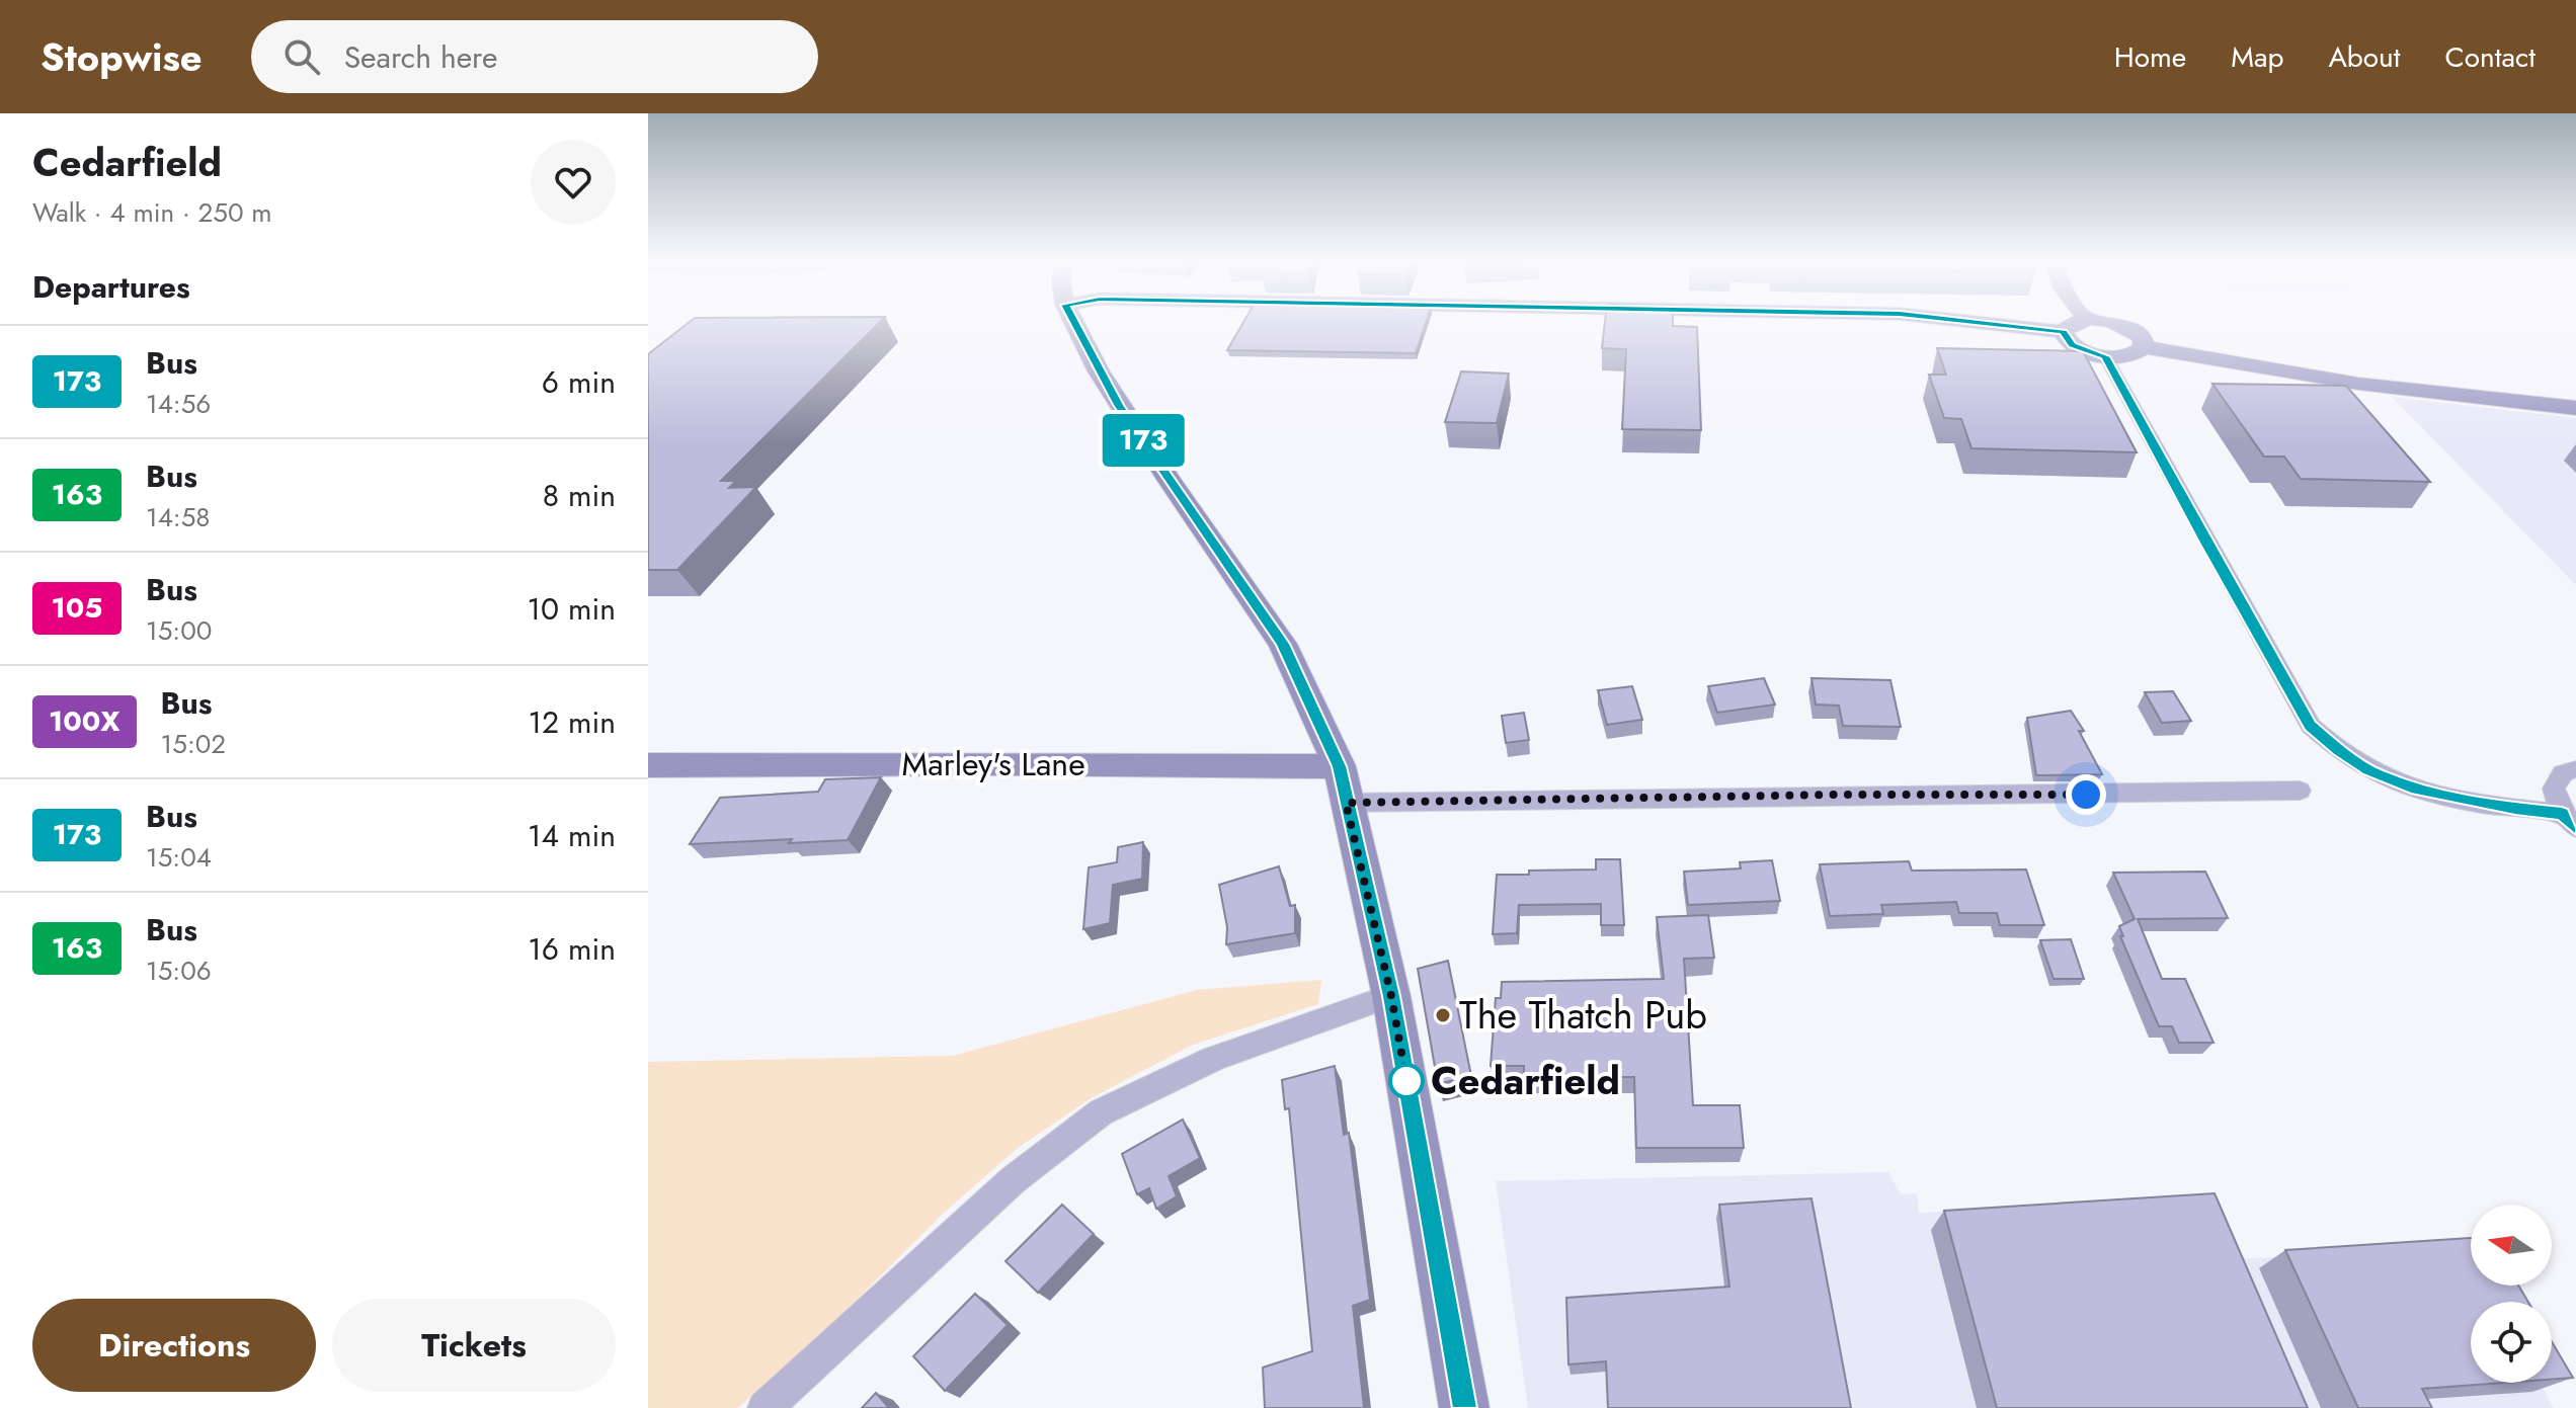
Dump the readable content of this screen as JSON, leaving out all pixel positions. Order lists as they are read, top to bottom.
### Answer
{
  "streets": {
    "street": ["Marley's Lane"]
  },
  "places": ["The Thatch Pub", "Cedarfield"],
  "lines": ["bus line 173"],
  "north": "left",
  "page": {
    "header": "Stopwise",
    "search": "Search here",
    "nav": [
      "Home",
      "Map",
      "About",
      "Contact"
    ],
    "heading": [
      ["Cedarfield", "Walk · 4 min · 250 m"],
      "Departures"
    ],
    "on_map": "173",
    "list": [
      {
        "mark": "173",
        "name": "Bus",
        "note": "14:56",
        "value": "6 min"
      },
      {
        "mark": "163",
        "name": "Bus",
        "note": "14:58",
        "value": "8 min"
      },
      {
        "mark": "105",
        "name": "Bus",
        "note": "15:00",
        "value": "10 min"
      },
      {
        "mark": "100X",
        "name": "Bus",
        "note": "15:02",
        "value": "12 min"
      },
      {
        "mark": "173",
        "name": "Bus",
        "note": "15:04",
        "value": "14 min"
      },
      {
        "mark": "163",
        "name": "Bus",
        "note": "15:06",
        "value": "16 min"
      }
    ],
    "buttons": ["Directions", "Tickets"]
  }
}
